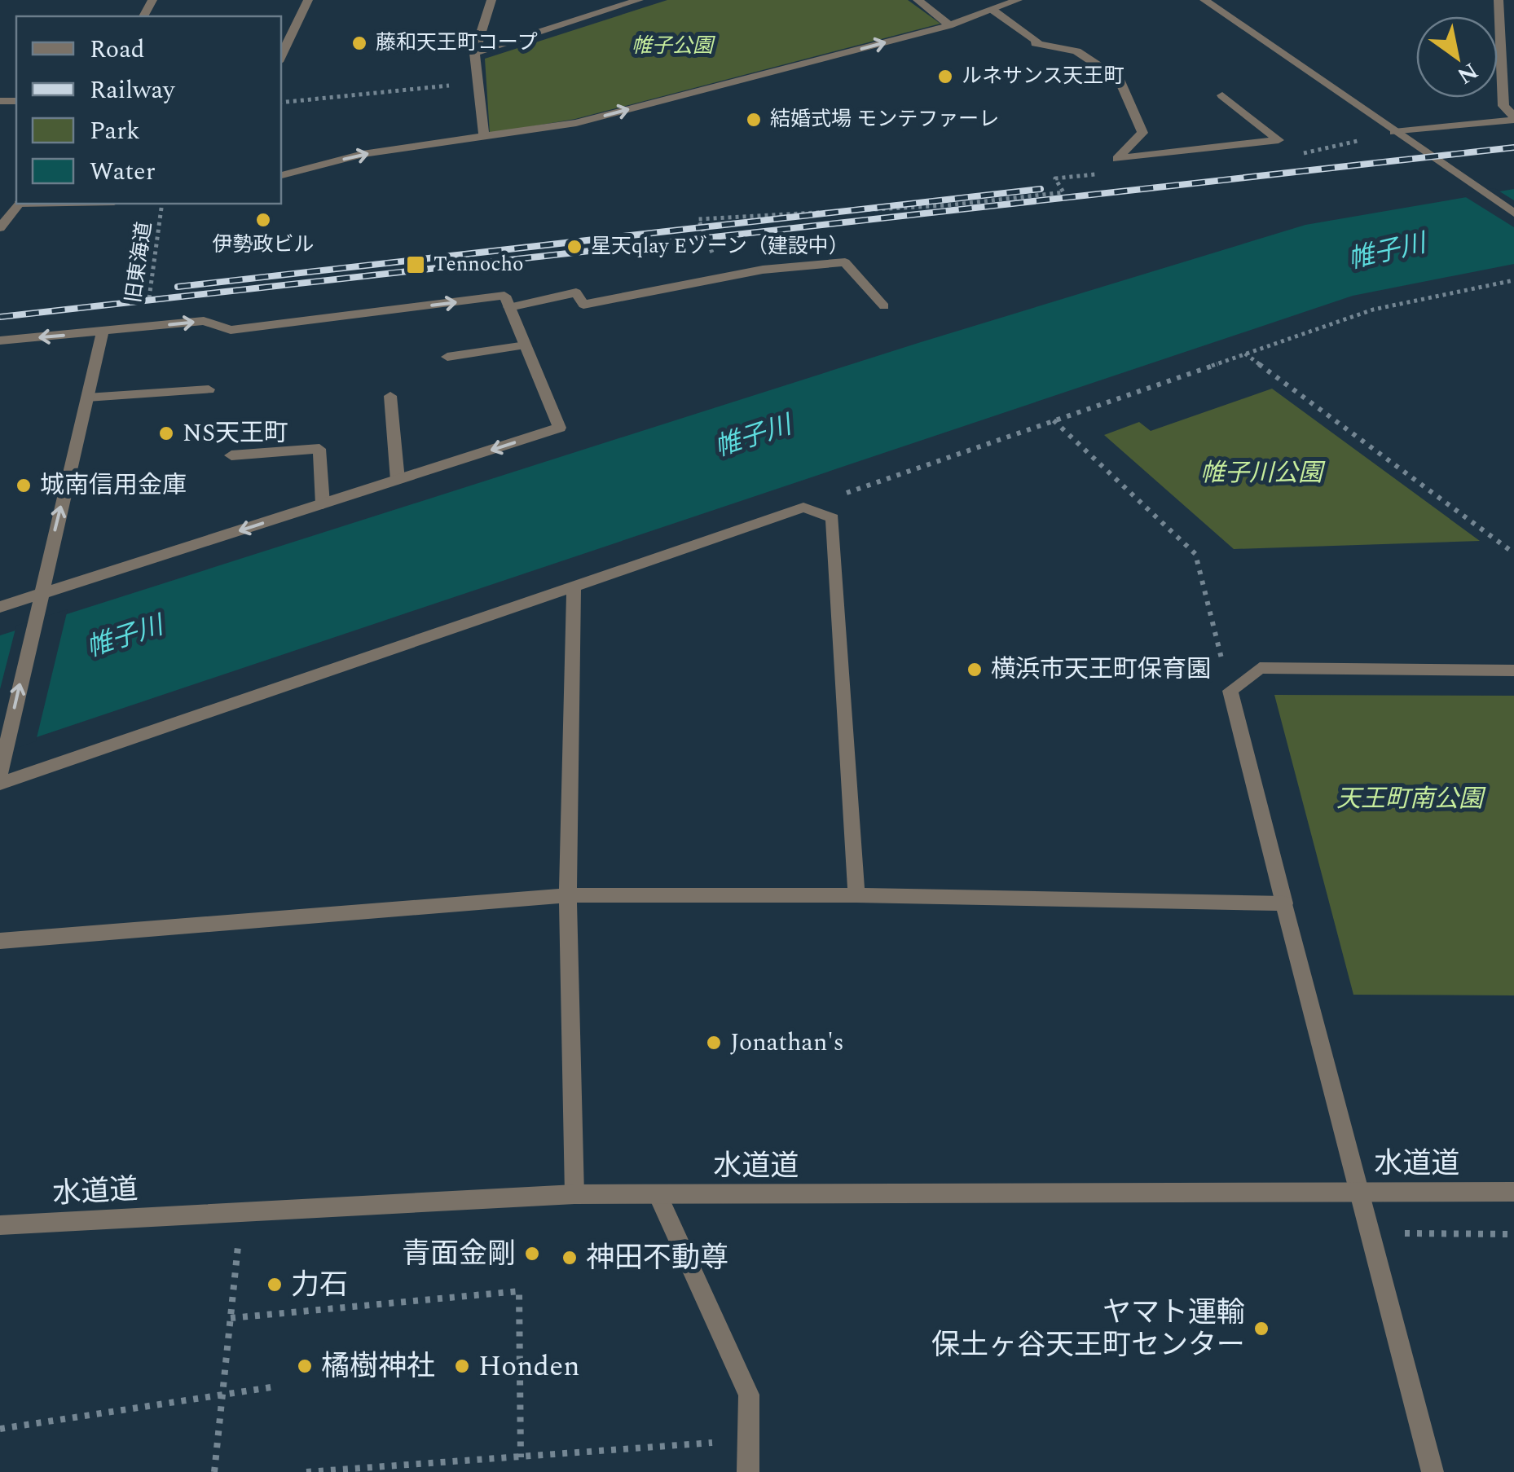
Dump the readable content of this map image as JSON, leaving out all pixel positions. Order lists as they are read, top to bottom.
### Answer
{
  "streets": {
    "street": ["水道道"],
    "path": ["旧東海道"]
  },
  "water": ["帷子川"],
  "parks": ["帷子公園", "帷子川公園", "天王町南公園"],
  "places": {
    "other": [
      "藤和天王町コープ",
      "ルネサンス天王町",
      "結婚式場 モンテファーレ",
      "伊勢政ビル",
      "星天qlay Eゾーン（建設中）",
      "NS天王町",
      "城南信用金庫",
      "横浜市天王町保育園",
      "Jonathan's",
      "青面金剛",
      "神田不動尊",
      "力石",
      "ヤマト運輸 保土ヶ谷天王町センター",
      "橘樹神社",
      "Honden"
    ],
    "transit": ["Tennocho"]
  },
  "legend": [
    "Road",
    "Railway",
    "Park",
    "Water"
  ],
  "north": "bottom right"
}
